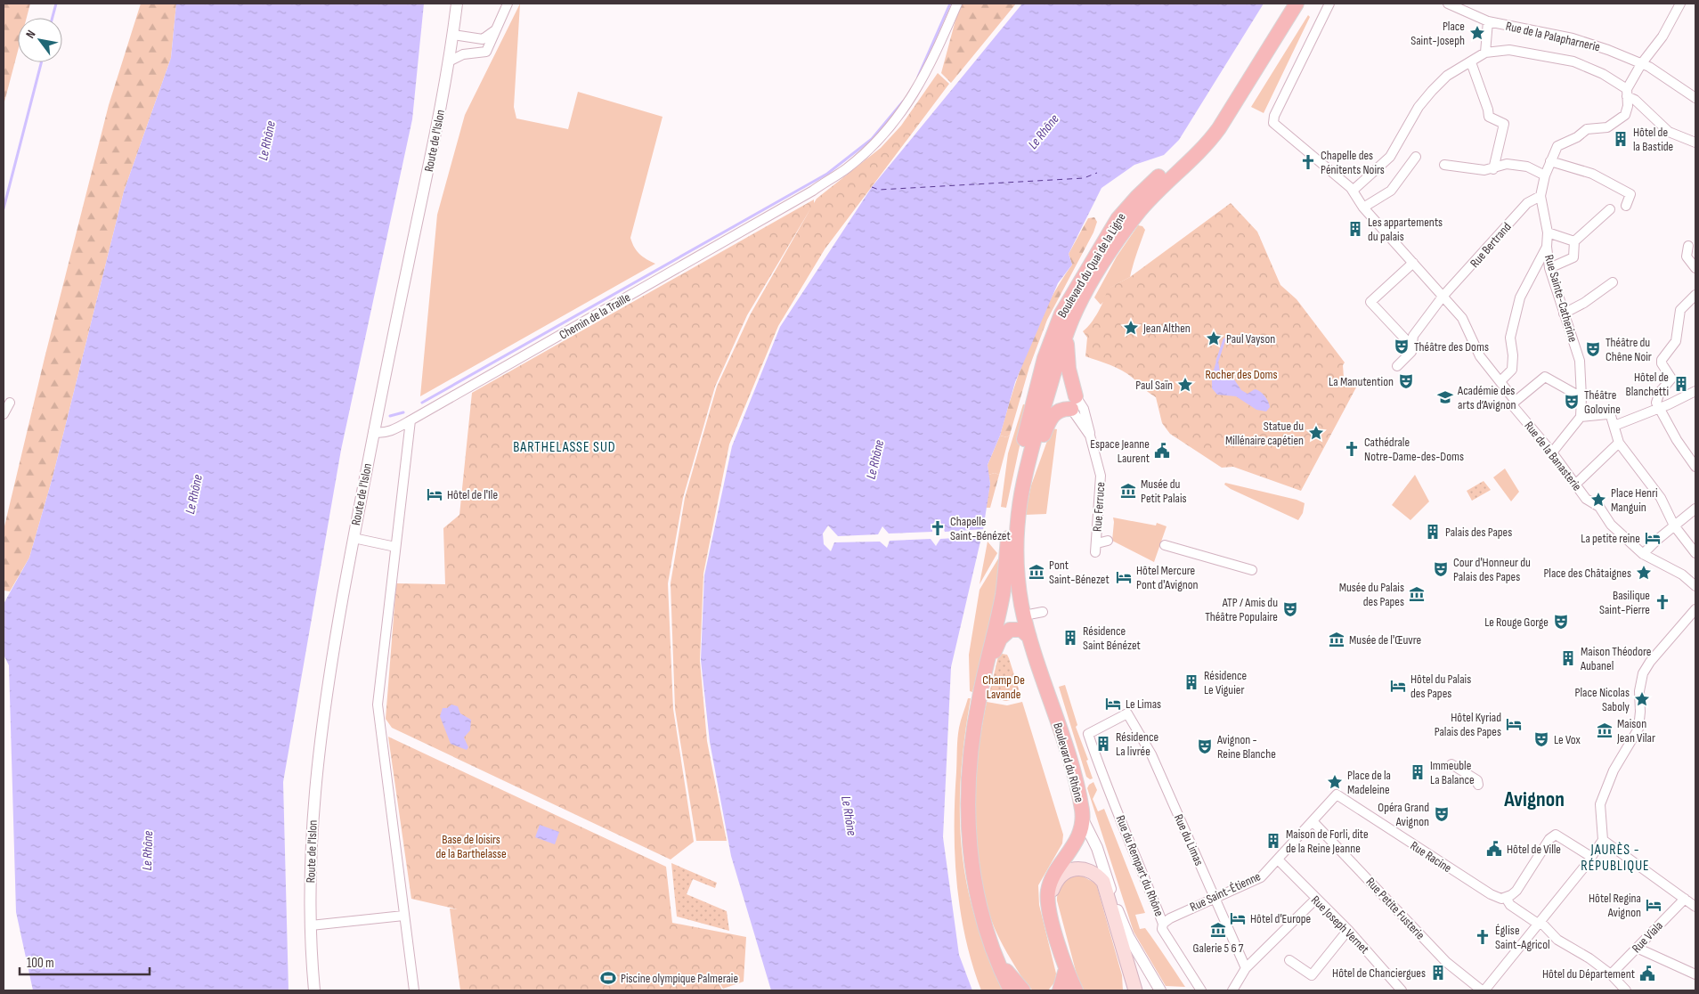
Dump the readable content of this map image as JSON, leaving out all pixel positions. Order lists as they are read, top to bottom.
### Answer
{
  "streets": {
    "main road": ["Boulevard du Quai de la Ligne", "Boulevard du Rhône"],
    "street": [
      "Rue de la Palapharnerie",
      "Route de l'Islon",
      "Rue Bertrand",
      "Rue Sainte-Catherine",
      "Chemin de la Traille",
      "Rue de la Banasterie",
      "Rue Ferruce",
      "Rue du Limas",
      "Rue Racine",
      "Rue du Rempart du Rhône",
      "Rue Saint-Étienne",
      "Rue Petite Fusterie",
      "Rue Joseph Vernet",
      "Rue Viala"
    ]
  },
  "crossings": [
    ["Route de l'Islon", "Chemin de la Traille"],
    ["Rue Bertrand", "Rue Sainte-Catherine"],
    ["Rue Bertrand", "Rue de la Banasterie"],
    ["Boulevard du Quai de la Ligne", "Boulevard du Rhône"],
    ["Rue du Limas", "Rue du Rempart du Rhône"],
    ["Rue du Limas", "Rue Saint-Étienne"],
    ["Rue Racine", "Rue Saint-Étienne"],
    ["Rue du Rempart du Rhône", "Rue Saint-Étienne"],
    ["Rue Saint-Étienne", "Rue Petite Fusterie"],
    ["Rue Saint-Étienne", "Rue Joseph Vernet"]
  ],
  "districts": ["BARTHELASSE SUD", "Avignon", "JAURÈS - RÉPUBLIQUE"],
  "water": ["Le Rhône"],
  "parks": ["Rocher des Doms", "Champ De Lavande", "Base de loisirs de la Barthelasse"],
  "places": {
    "place": [
      "Place Saint-Joseph",
      "Jean Althen",
      "Paul Vayson",
      "Paul Saïn",
      "Statue du Millénaire capétien",
      "Place Henri Manguin",
      "Place des Châtaignes",
      "Place Nicolas Saboly",
      "Place de la Madeleine"
    ],
    "building": [
      "Hôtel de la Bastide",
      "Les appartements du palais",
      "Hôtel de Blanchetti",
      "Palais des Papes",
      "Résidence Saint Bénézet",
      "Maison Théodore Aubanel",
      "Résidence Le Viguier",
      "Résidence La livrée",
      "Immeuble La Balance",
      "Maison de Forli, dite de la Reine Jeanne",
      "Hôtel de Chanciergues"
    ],
    "church": [
      "Chapelle des Pénitents Noirs",
      "Cathédrale Notre-Dame-des-Doms",
      "Chapelle Saint-Bénézet",
      "Basilique Saint-Pierre",
      "Église Saint-Agricol"
    ],
    "theatre": [
      "Théâtre des Doms",
      "Théâtre du Chêne Noir",
      "La Manutention",
      "Théâtre Golovine",
      "Cour d'Honneur du Palais des Papes",
      "ATP / Amis du Théâtre Populaire",
      "Le Rouge Gorge",
      "Le Vox",
      "Avignon - Reine Blanche",
      "Opéra Grand Avignon"
    ],
    "school or university": ["Académie des arts d’Avignon"],
    "public building": ["Espace Jeanne Laurent", "Hôtel de Ville", "Hôtel du Département"],
    "museum": [
      "Musée du Petit Palais",
      "Pont Saint-Bénezet",
      "Musée du Palais des Papes",
      "Musée de l'Œuvre",
      "Maison Jean Vilar",
      "Galerie 5 6 7"
    ],
    "hotel": [
      "Hôtel de l'Ile",
      "La petite reine",
      "Hôtel Mercure Pont d'Avignon",
      "Hôtel du Palais des Papes",
      "Le Limas",
      "Hôtel Kyriad Palais des Papes",
      "Hôtel Regina Avignon",
      "Hôtel d'Europe"
    ],
    "sports": ["Piscine olympique Palmeraie"]
  },
  "scale_bar": "100 m",
  "north": "top left"
}
